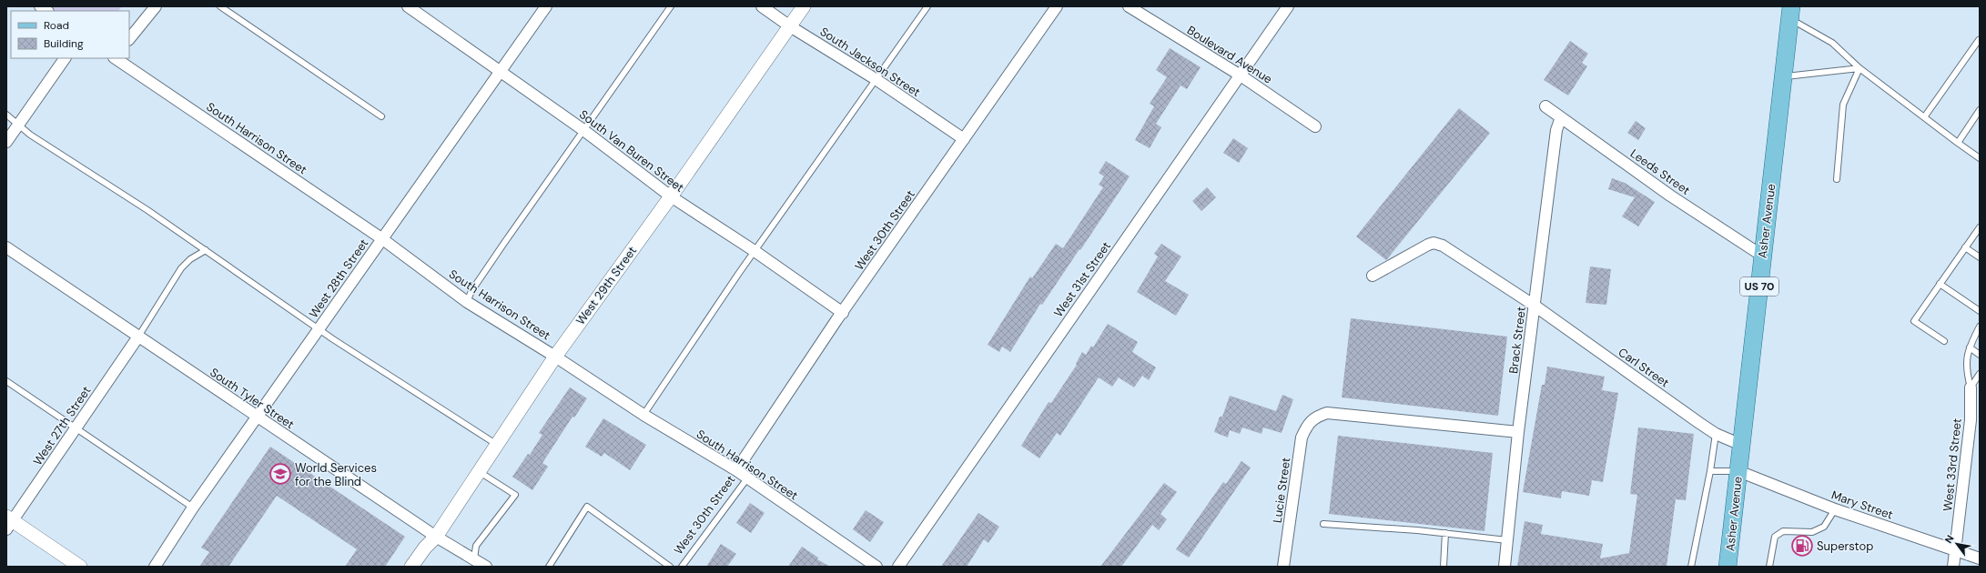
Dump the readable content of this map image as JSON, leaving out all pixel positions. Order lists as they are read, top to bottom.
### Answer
{
  "streets": {
    "main road": ["Asher Avenue", "US 70"],
    "street": [
      "Boulevard Avenue",
      "South Jackson Street",
      "South Harrison Street",
      "South Van Buren Street",
      "Leeds Street",
      "West 30th Street",
      "West 28th Street",
      "West 31st Street",
      "West 29th Street",
      "Brack Street",
      "Carl Street",
      "South Tyler Street",
      "West 27th Street",
      "West 33rd Street",
      "Lucie Street",
      "Mary Street"
    ]
  },
  "crossings": [
    ["Boulevard Avenue", "West 31st Street"],
    ["South Jackson Street", "West 30th Street"],
    ["South Jackson Street", "West 29th Street"],
    ["South Harrison Street", "West 30th Street"],
    ["South Harrison Street", "West 28th Street"],
    ["South Harrison Street", "West 29th Street"],
    ["South Van Buren Street", "West 30th Street"],
    ["South Van Buren Street", "West 28th Street"],
    ["South Van Buren Street", "West 29th Street"],
    ["Leeds Street", "Asher Avenue"],
    ["Leeds Street", "Brack Street"],
    ["Asher Avenue", "Carl Street"],
    ["Asher Avenue", "Mary Street"],
    ["West 28th Street", "South Tyler Street"],
    ["West 29th Street", "South Tyler Street"],
    ["Brack Street", "Carl Street"],
    ["Brack Street", "Lucie Street"],
    ["South Tyler Street", "West 27th Street"],
    ["West 33rd Street", "Mary Street"]
  ],
  "places": {
    "school or university": ["World Services for the Blind"],
    "fuel station": ["Superstop"]
  },
  "legend": ["Road", "Building"],
  "north": "top left"
}
